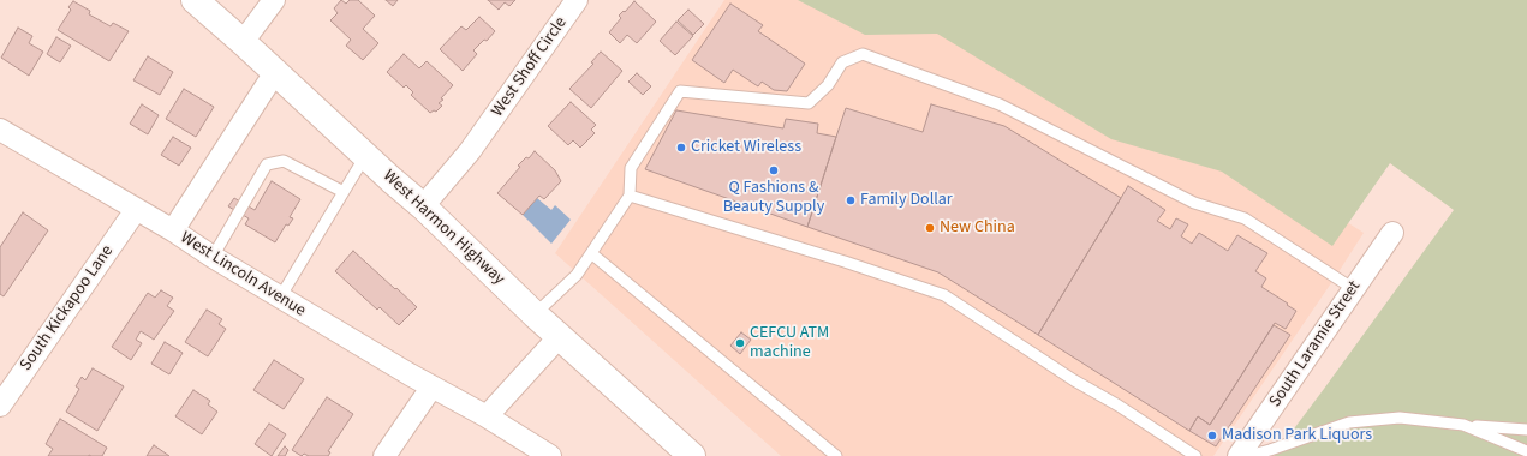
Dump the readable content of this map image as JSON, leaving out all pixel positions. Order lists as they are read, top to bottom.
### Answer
{
  "streets": {
    "main road": ["West Harmon Highway"],
    "street": [
      "West Shoff Circle",
      "West Lincoln Avenue",
      "South Kickapoo Lane",
      "South Laramie Street"
    ]
  },
  "crossings": [
    ["West Shoff Circle", "West Harmon Highway"],
    ["West Lincoln Avenue", "South Kickapoo Lane"]
  ],
  "places": [
    "Cricket Wireless",
    "Q Fashions & Beauty Supply",
    "Family Dollar",
    "New China",
    "CEFCU ATM machine",
    "Madison Park Liquors"
  ]
}
